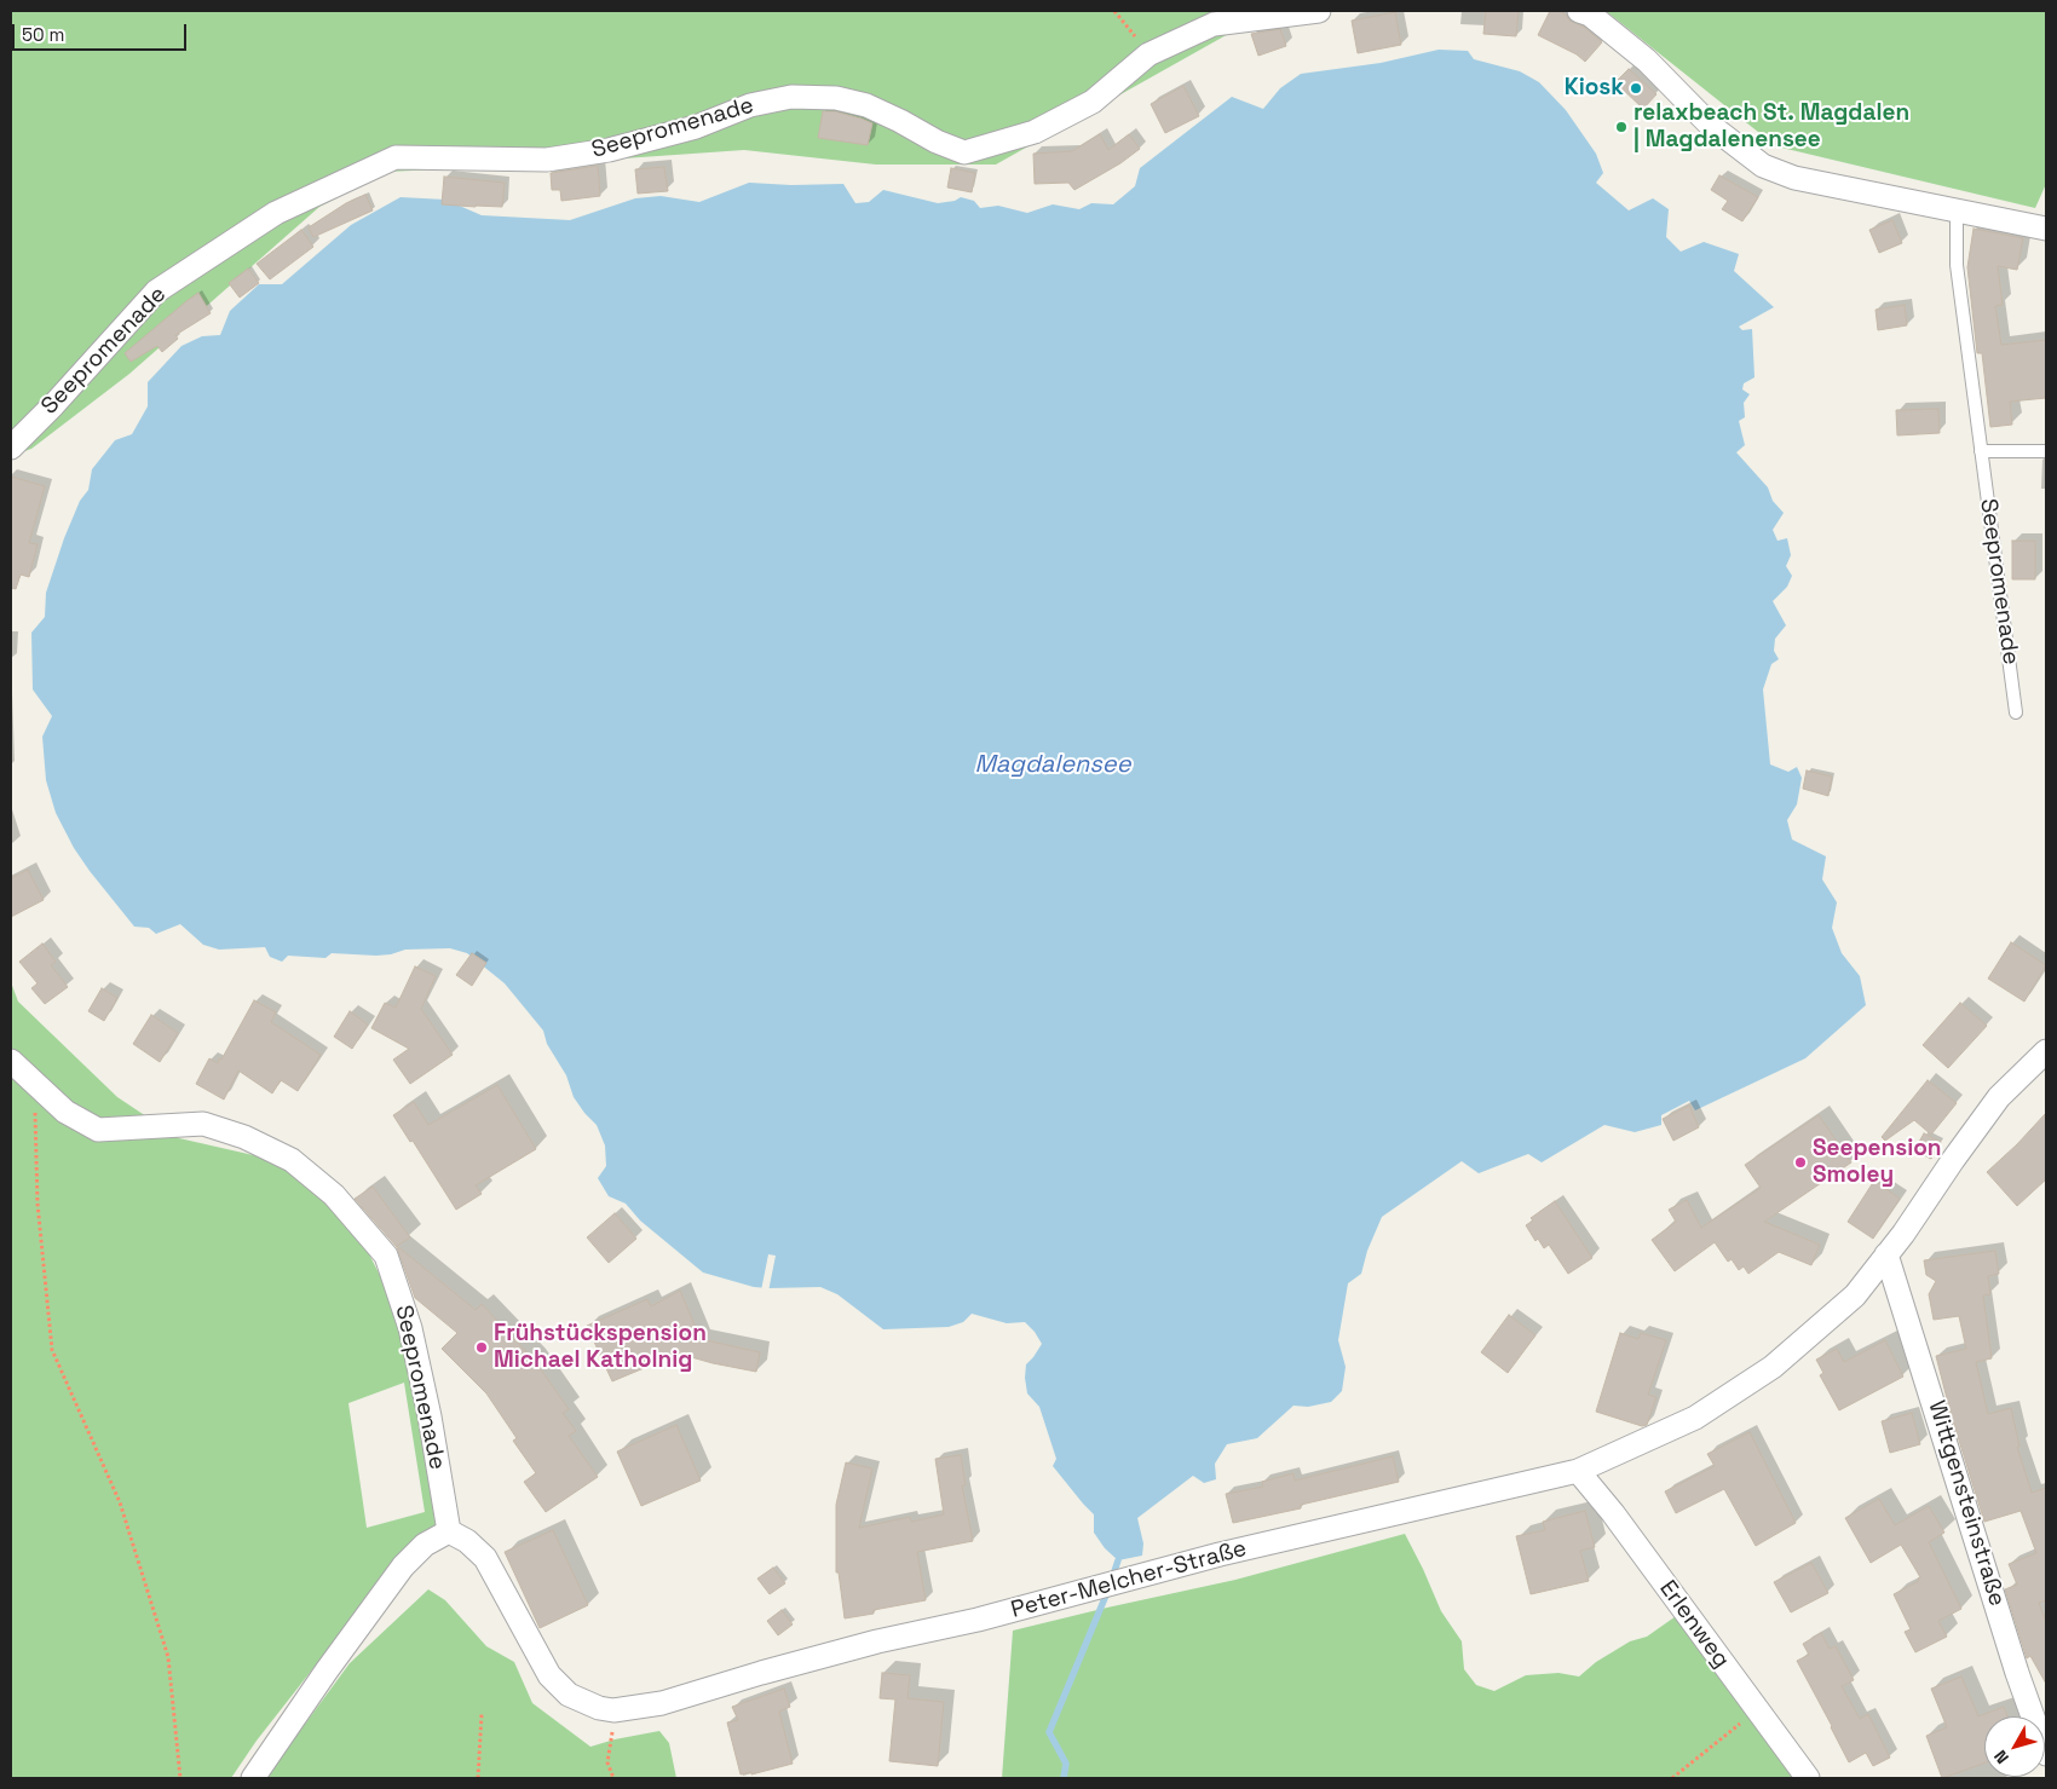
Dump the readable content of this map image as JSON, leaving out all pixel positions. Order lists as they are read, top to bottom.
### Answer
{
  "streets": {
    "street": [
      "Seepromenade",
      "Wittgensteinstraße",
      "Peter-Melcher-Straße",
      "Erlenweg"
    ]
  },
  "crossings": [
    ["Seepromenade", "Peter-Melcher-Straße"],
    ["Wittgensteinstraße", "Peter-Melcher-Straße"],
    ["Peter-Melcher-Straße", "Erlenweg"]
  ],
  "water": ["Magdalensee"],
  "places": [
    "Kiosk",
    "relaxbeach St. Magdalen | Magdalenensee",
    "Seepension Smoley",
    "Frühstückspension Michael Katholnig"
  ],
  "scale_bar": "50 m",
  "north": "bottom left"
}
